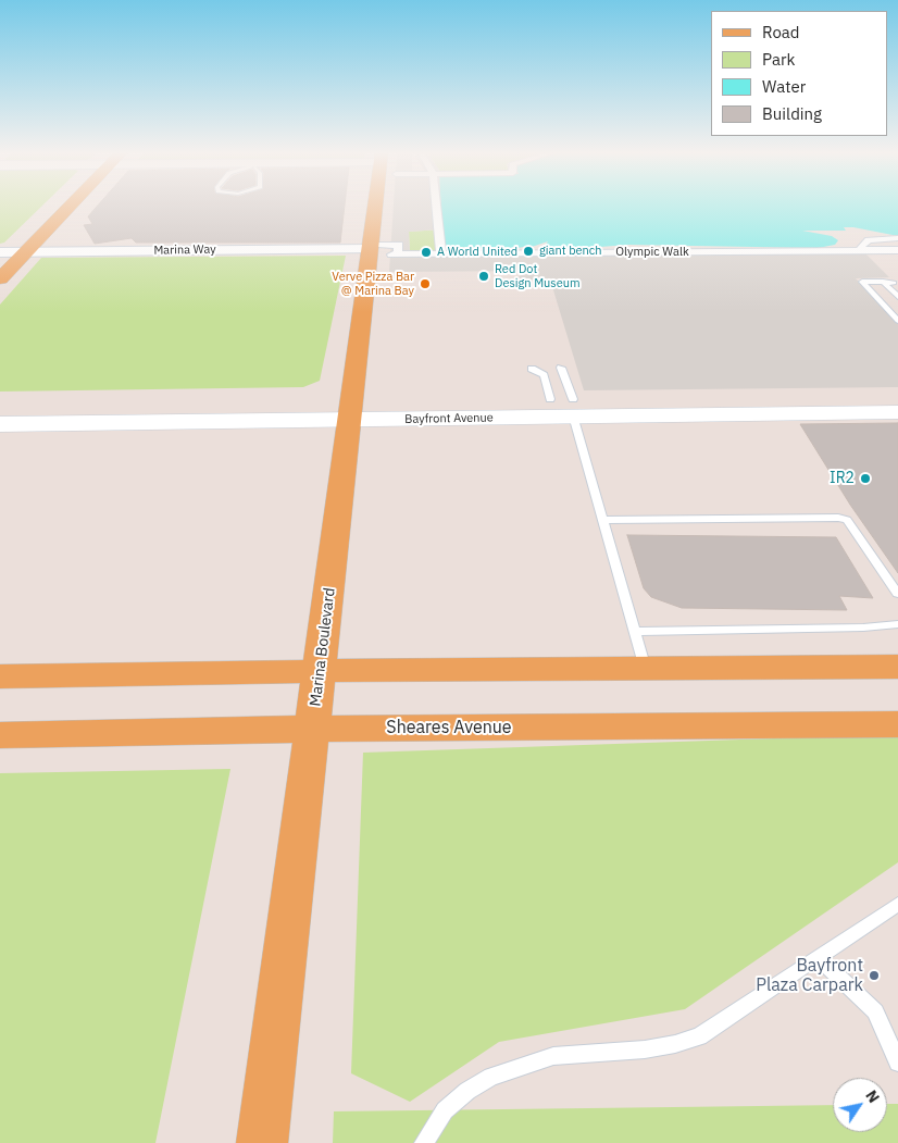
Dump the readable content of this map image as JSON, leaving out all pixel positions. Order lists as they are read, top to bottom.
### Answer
{
  "streets": {
    "main road": ["Bayfront Avenue", "Marina Boulevard", "Sheares Avenue"],
    "street": ["Marina Way", "Olympic Walk"]
  },
  "crossings": [
    ["Marina Way", "Olympic Walk"],
    ["Marina Way", "Marina Boulevard"],
    ["Olympic Walk", "Marina Boulevard"],
    ["Bayfront Avenue", "Marina Boulevard"],
    ["Marina Boulevard", "Sheares Avenue"]
  ],
  "places": [
    "giant bench",
    "A World United",
    "Red Dot Design Museum",
    "Verve Pizza Bar @ Marina Bay",
    "IR2",
    "Bayfront Plaza Carpark"
  ],
  "legend": [
    "Road",
    "Park",
    "Water",
    "Building"
  ],
  "north": "top right"
}
